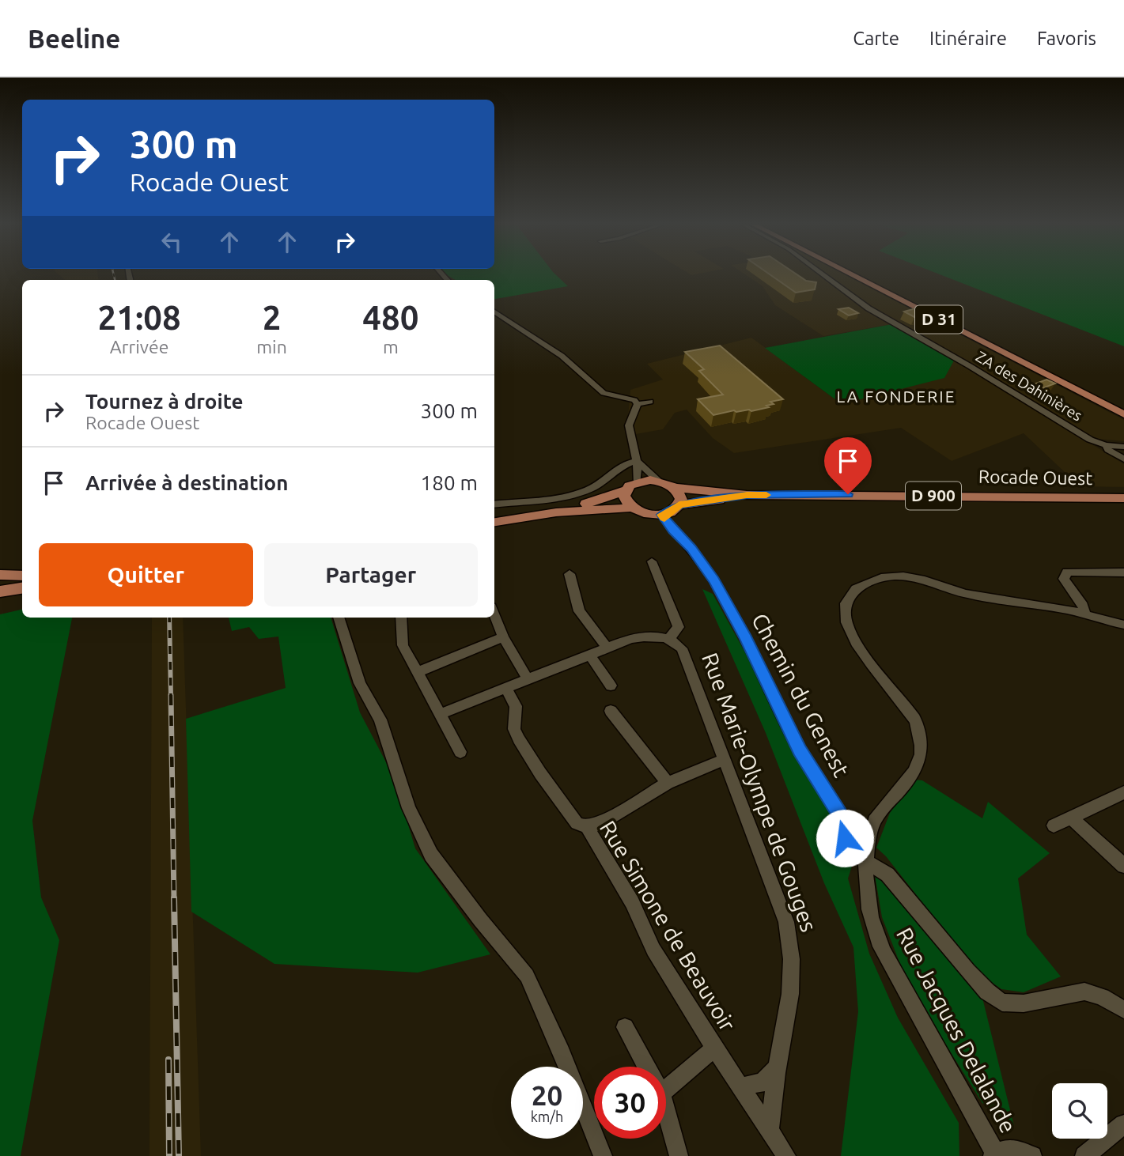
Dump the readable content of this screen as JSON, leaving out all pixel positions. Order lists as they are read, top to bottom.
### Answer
{
  "streets": {
    "main road": ["D 31", "Rocade Ouest", "D 900"],
    "street": [
      "ZA des Dahinières",
      "Chemin du Genest",
      "Rue Marie-Olympe de Gouges",
      "Rue Simone de Beauvoir",
      "Rue Jacques Delalande"
    ]
  },
  "crossings": [
    ["Rocade Ouest", "Chemin du Genest"],
    ["Chemin du Genest", "Rue Jacques Delalande"],
    ["Rue Marie-Olympe de Gouges", "Rue Simone de Beauvoir"]
  ],
  "districts": ["LA FONDERIE"],
  "page": {
    "header": "Beeline",
    "nav": ["Carte", "Itinéraire", "Favoris"],
    "turn": ["300 m", "Rocade Ouest"],
    "eta": [
      "21:08",
      "Arrivée",
      "2",
      "min",
      "480",
      "m"
    ],
    "list": [
      {
        "name": "Tournez à droite",
        "note": "Rocade Ouest",
        "value": "300 m"
      },
      {
        "name": "Arrivée à destination",
        "value": "180 m"
      }
    ],
    "buttons": ["Quitter", "Partager"],
    "speed": "20 km/h",
    "limit": "30"
  }
}
